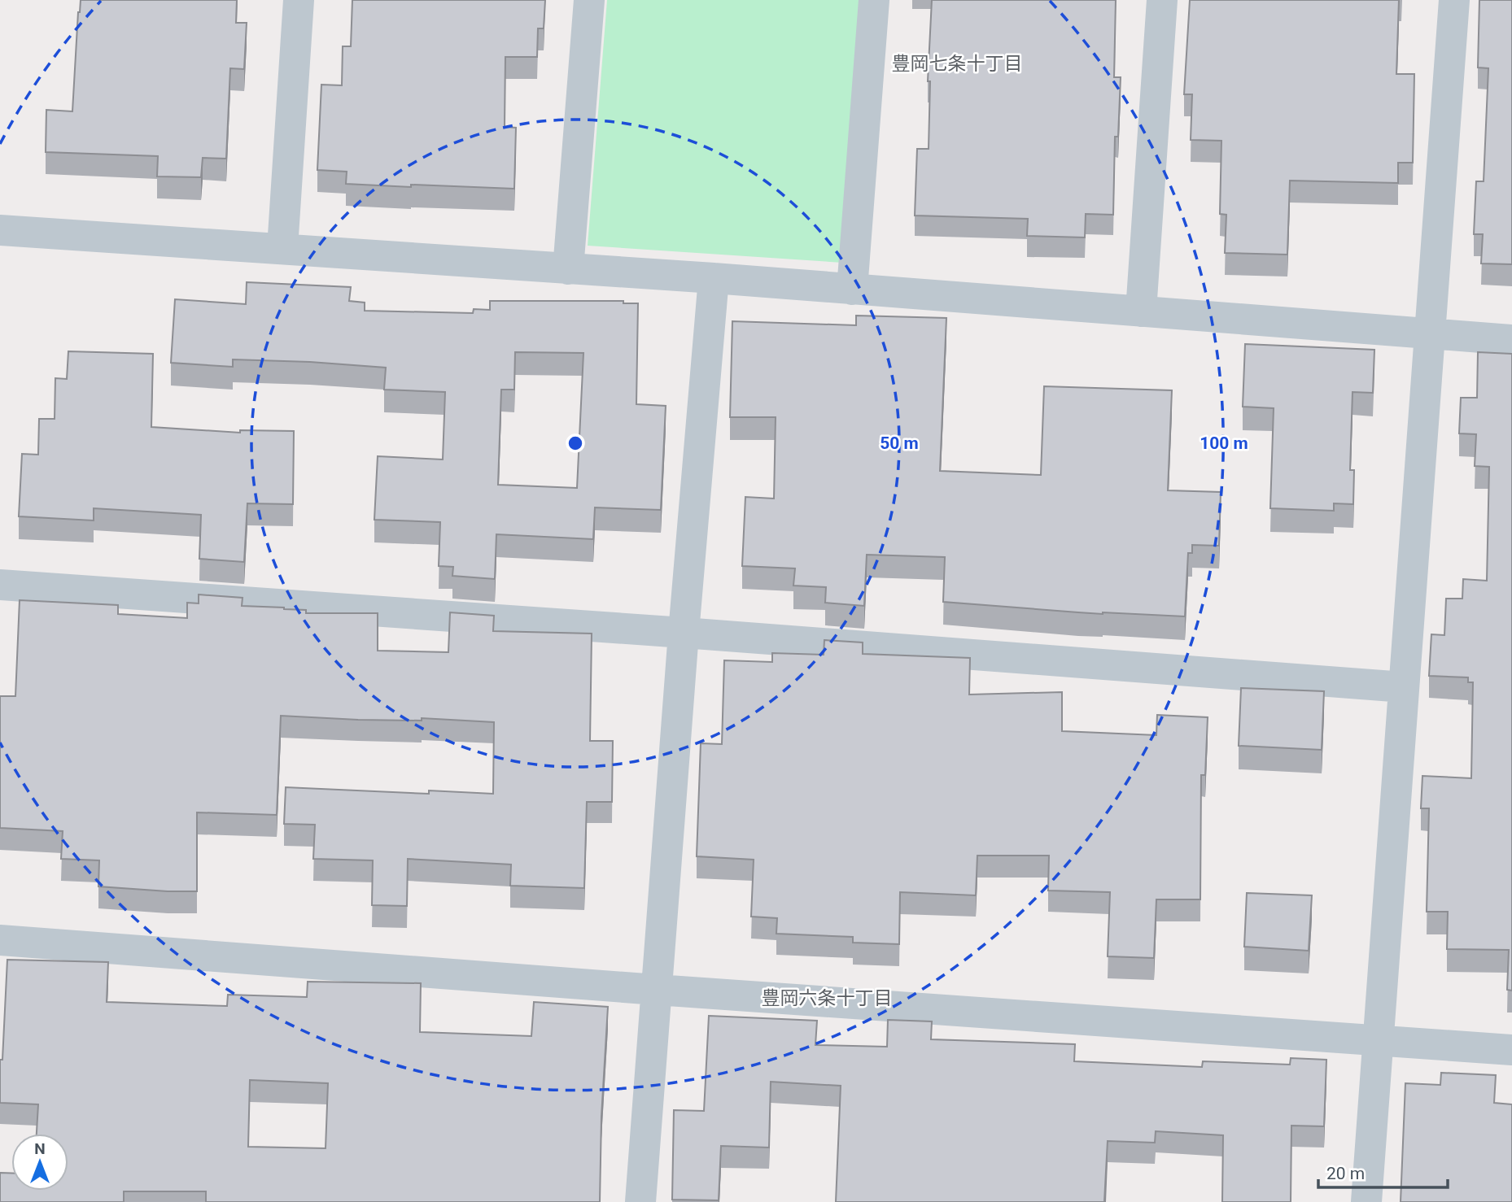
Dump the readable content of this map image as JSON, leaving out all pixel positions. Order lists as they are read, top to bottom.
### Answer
{
  "districts": ["豊岡七条十丁目", "豊岡六条十丁目"],
  "scale_bar": "20 m",
  "north": "top",
  "rings": ["50 m", "100 m"]
}
